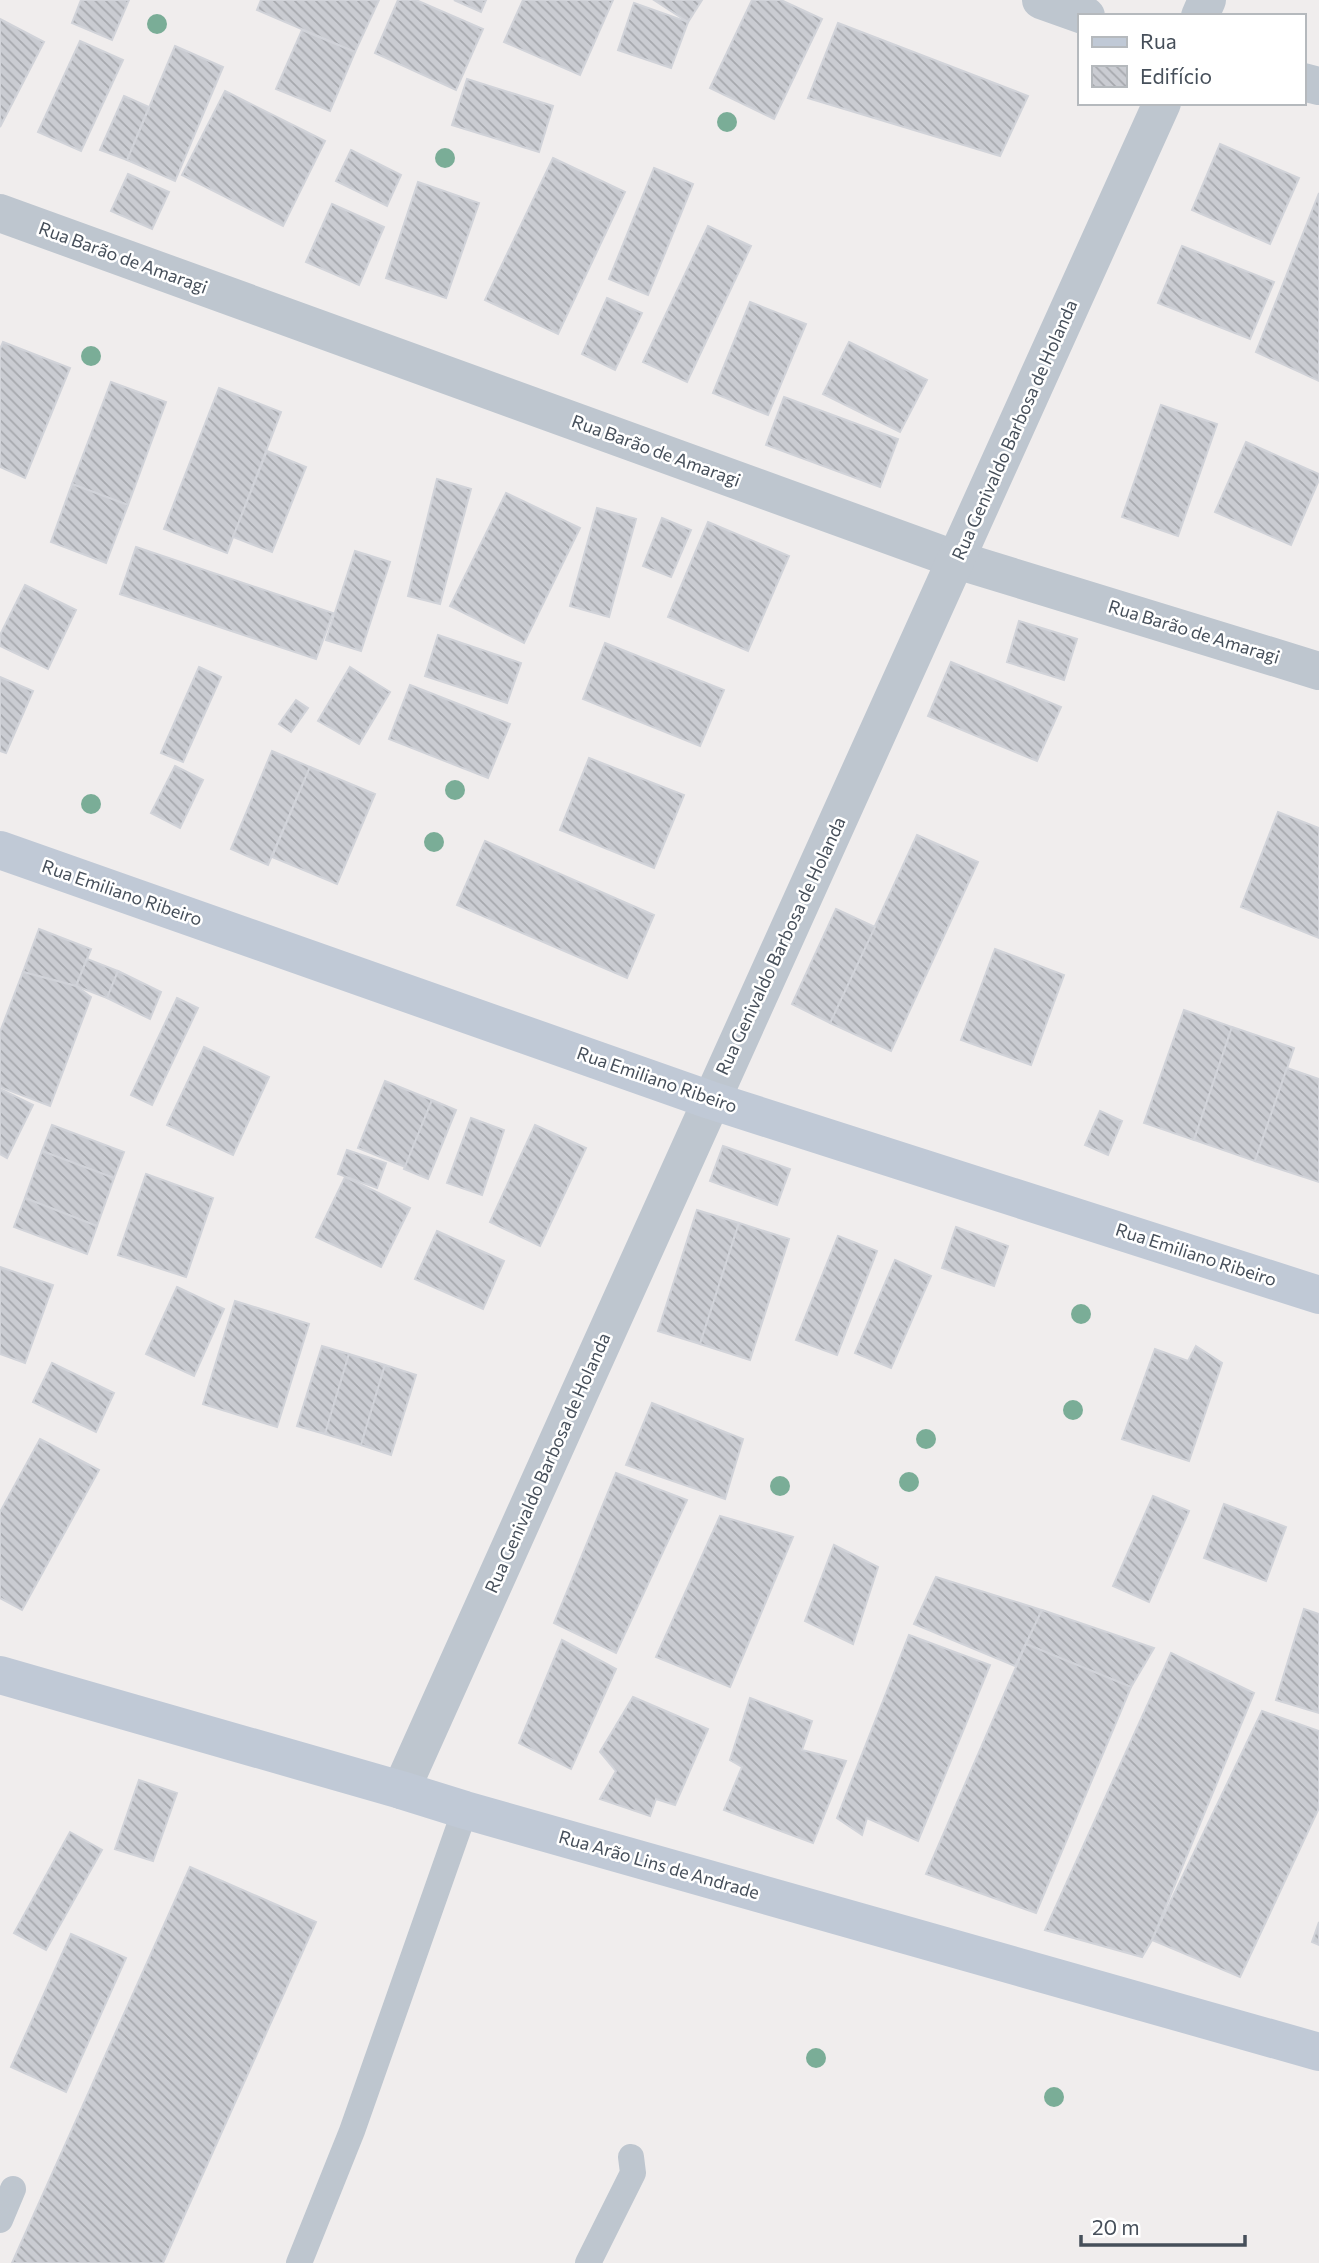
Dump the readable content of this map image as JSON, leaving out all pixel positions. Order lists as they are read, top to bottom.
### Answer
{
  "streets": {
    "main road": ["Rua Emiliano Ribeiro", "Rua Arão Lins de Andrade"],
    "street": ["Rua Barão de Amaragi", "Rua Genivaldo Barbosa de Holanda"]
  },
  "crossings": [
    ["Rua Barão de Amaragi", "Rua Genivaldo Barbosa de Holanda"],
    ["Rua Genivaldo Barbosa de Holanda", "Rua Emiliano Ribeiro"],
    ["Rua Genivaldo Barbosa de Holanda", "Rua Arão Lins de Andrade"]
  ],
  "legend": ["Rua", "Edifício"],
  "scale_bar": "20 m"
}
